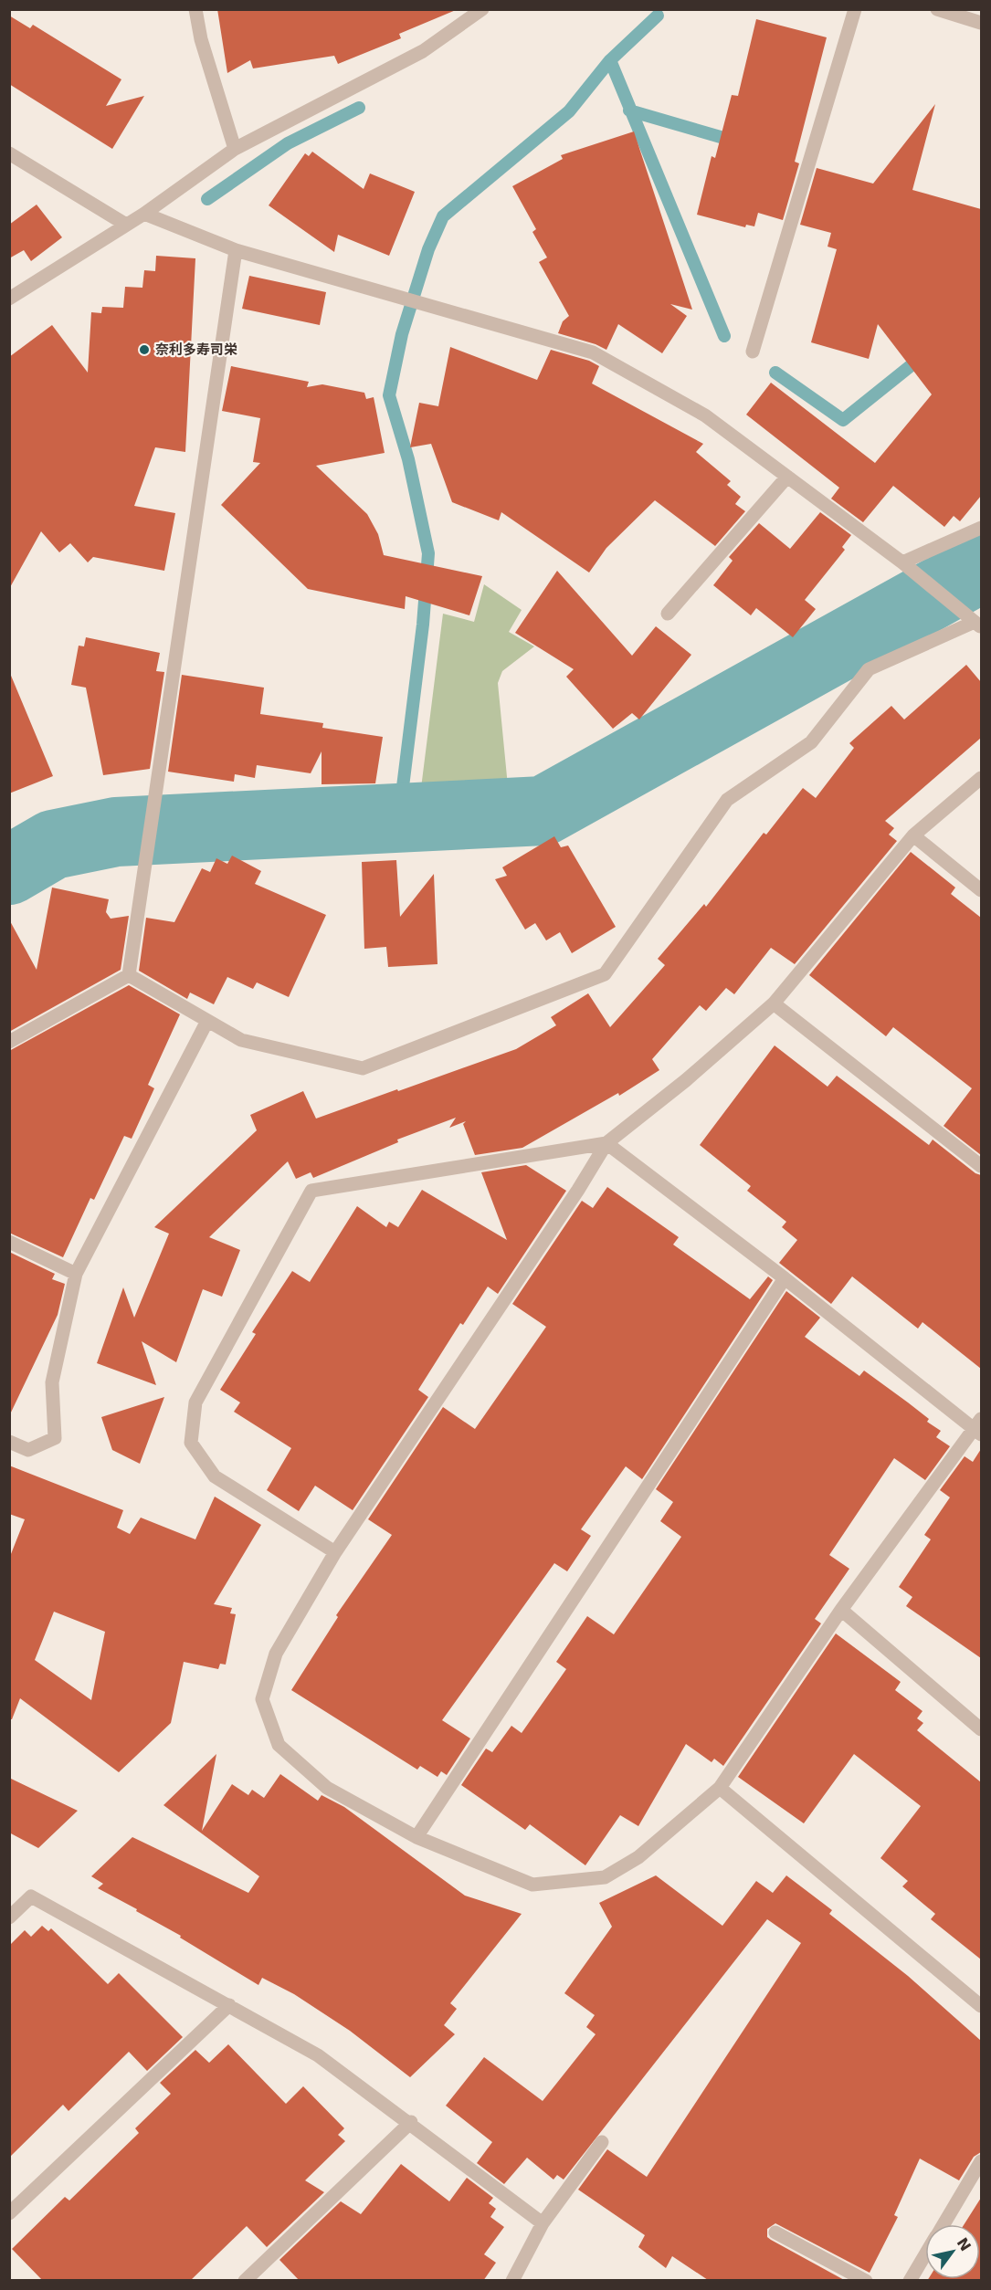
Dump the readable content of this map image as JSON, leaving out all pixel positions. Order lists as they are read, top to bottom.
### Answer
{
  "places": ["奈利多寿司栄"],
  "north": "top right"
}
